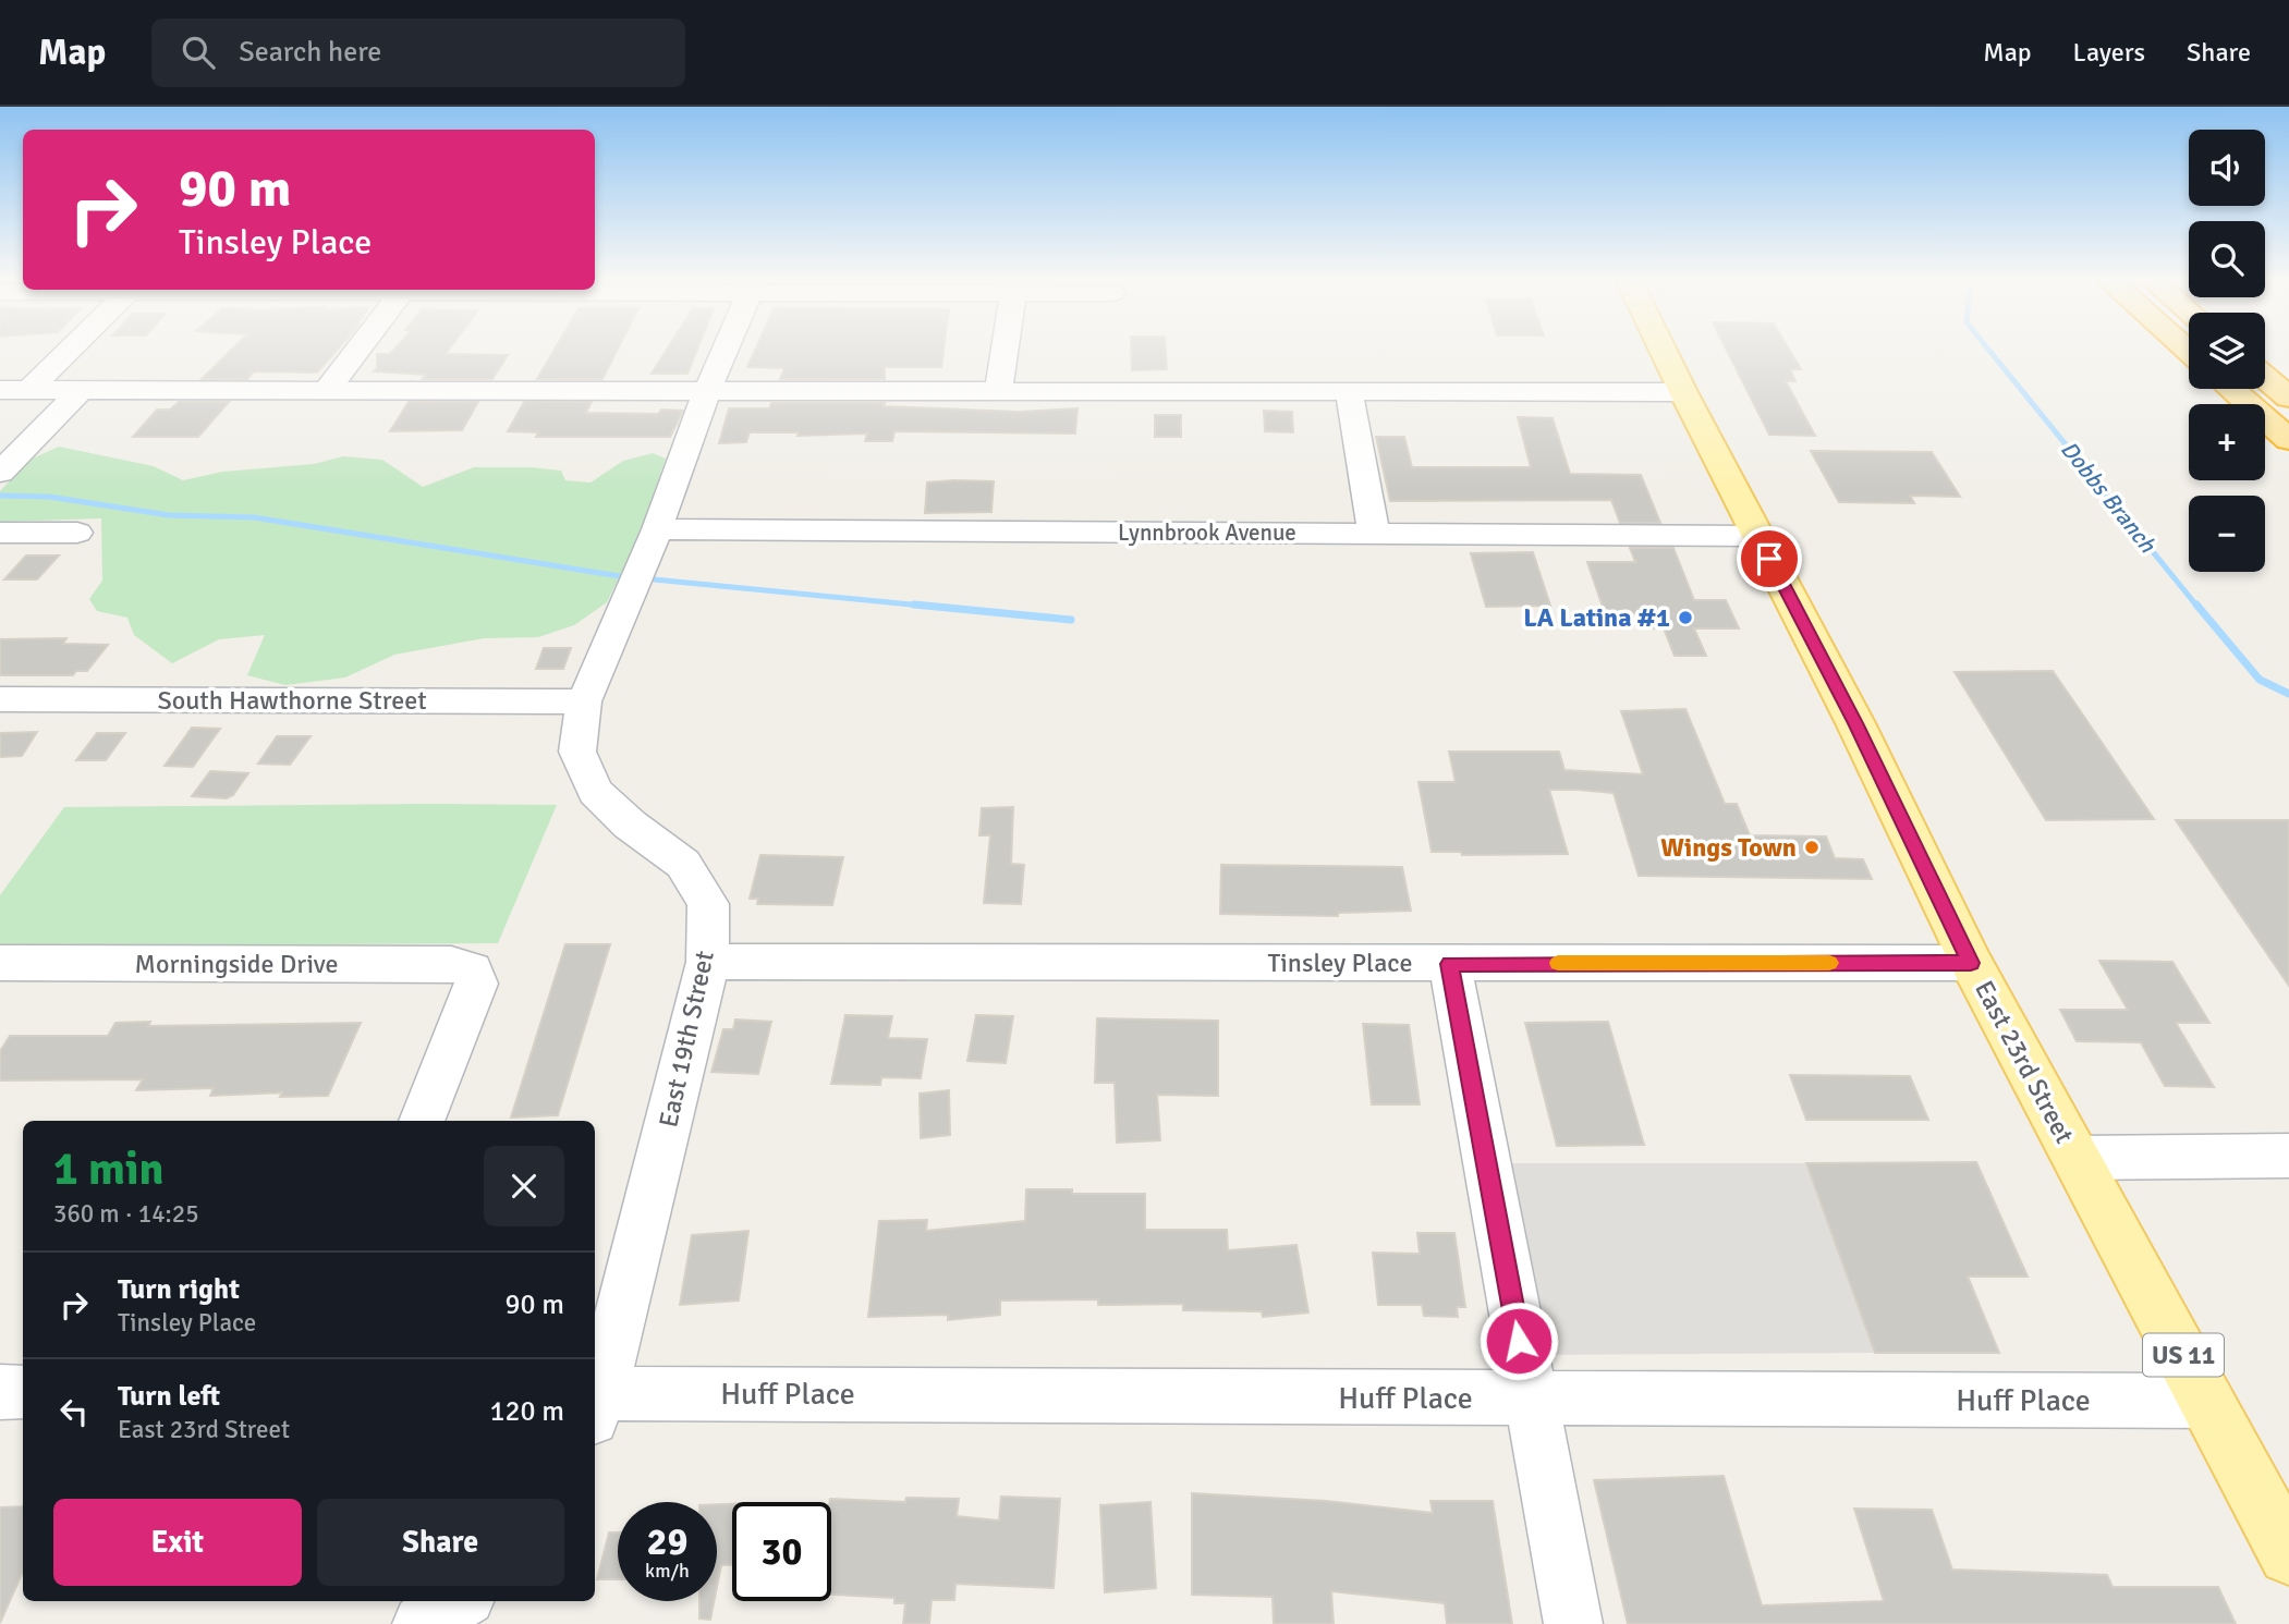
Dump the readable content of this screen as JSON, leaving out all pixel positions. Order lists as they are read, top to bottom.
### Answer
{
  "streets": {
    "main road": ["East 23rd Street", "US 11"],
    "street": [
      "Lynnbrook Avenue",
      "South Hawthorne Street",
      "Tinsley Place",
      "Morningside Drive",
      "East 19th Street",
      "Huff Place"
    ]
  },
  "crossings": [
    ["Lynnbrook Avenue", "East 19th Street"],
    ["Lynnbrook Avenue", "East 23rd Street"],
    ["South Hawthorne Street", "East 19th Street"],
    ["Tinsley Place", "East 19th Street"],
    ["Tinsley Place", "East 23rd Street"],
    ["East 19th Street", "Huff Place"],
    ["East 23rd Street", "Huff Place"]
  ],
  "water": ["Dobbs Branch"],
  "places": ["LA Latina #1", "Wings Town"],
  "page": {
    "header": "Map",
    "search": "Search here",
    "nav": ["Map", "Layers", "Share"],
    "map_buttons": ["+", "−"],
    "turn": ["90 m", "Tinsley Place"],
    "heading": ["1 min", "360 m · 14:25"],
    "list": [
      {
        "name": "Turn right",
        "note": "Tinsley Place",
        "value": "90 m"
      },
      {
        "name": "Turn left",
        "note": "East 23rd Street",
        "value": "120 m"
      }
    ],
    "buttons": ["Exit", "Share"],
    "speed": "29 km/h",
    "limit": "30"
  }
}
